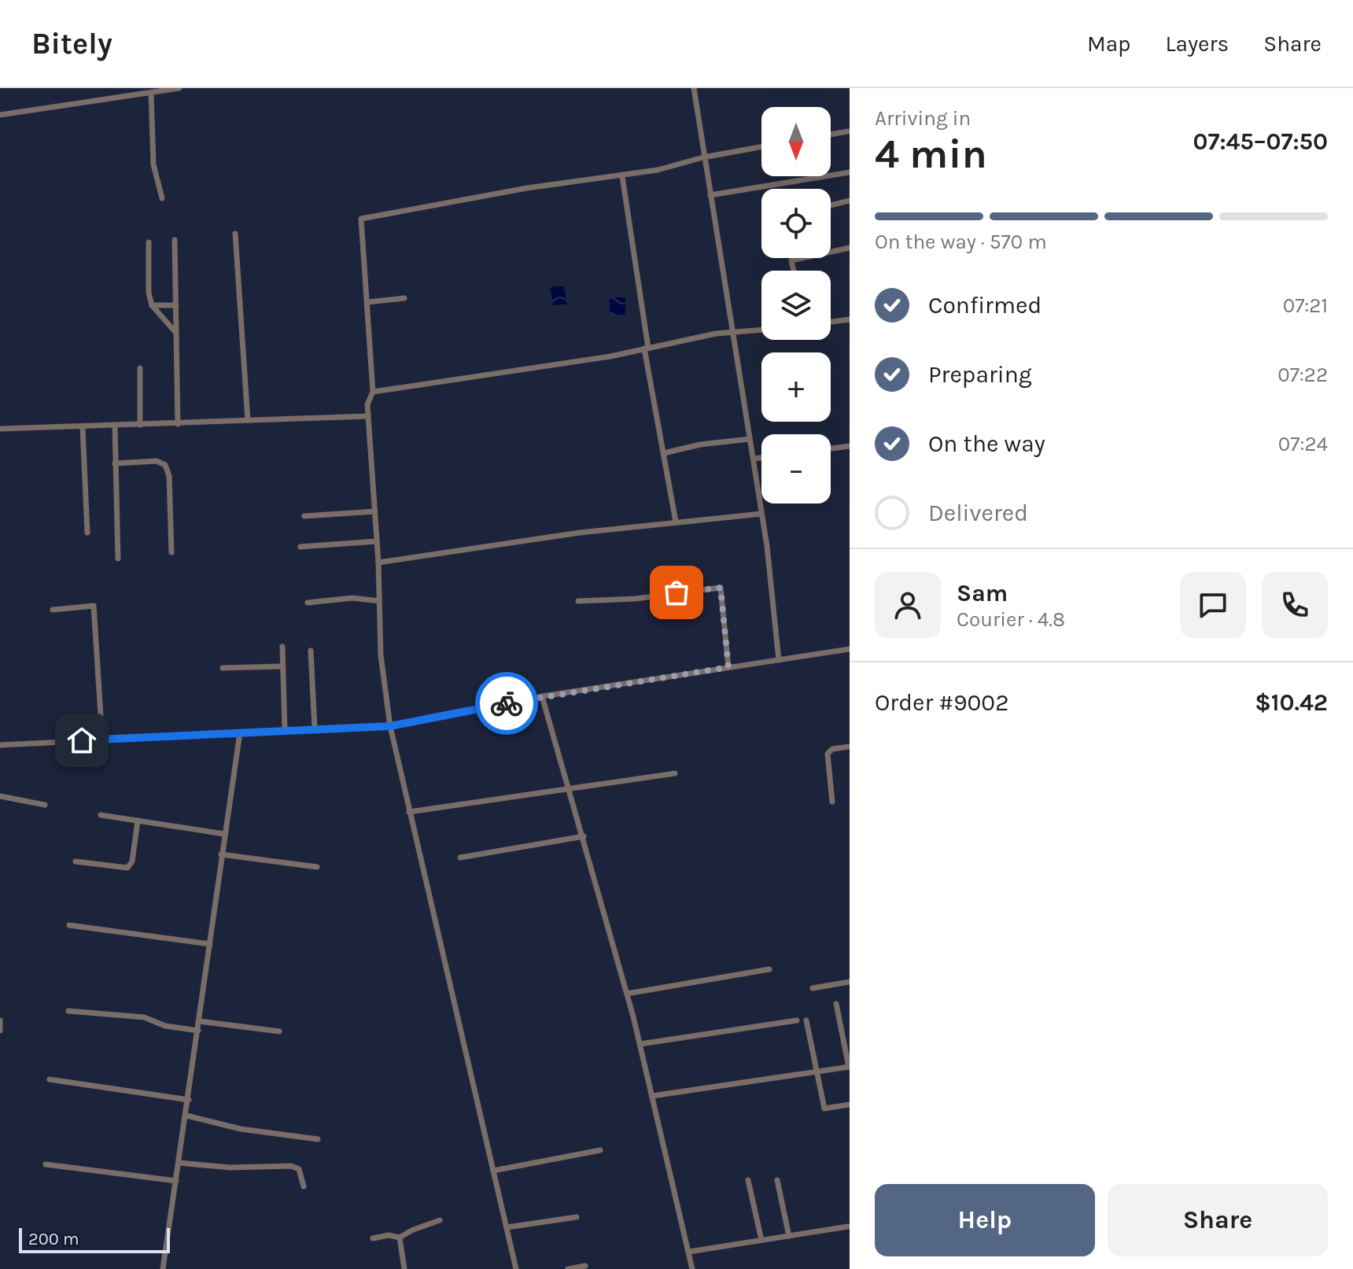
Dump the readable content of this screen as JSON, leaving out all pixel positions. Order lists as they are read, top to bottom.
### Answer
{
  "scale_bar": "200 m",
  "north": "bottom",
  "page": {
    "header": "Bitely",
    "nav": ["Map", "Layers", "Share"],
    "heading": ["4 min", "Arriving in", "07:45–07:50"],
    "panel": [
      "Sam",
      "Courier · 4.8",
      "Order #9002",
      "$10.42"
    ],
    "map_buttons": ["+", "−"],
    "bar": "On the way · 570 m",
    "list": [
      ["Confirmed", "07:21"],
      ["Preparing", "07:22"],
      ["On the way", "07:24"],
      "Delivered"
    ],
    "buttons": ["Help", "Share"],
    "scale": "200 m"
  }
}
